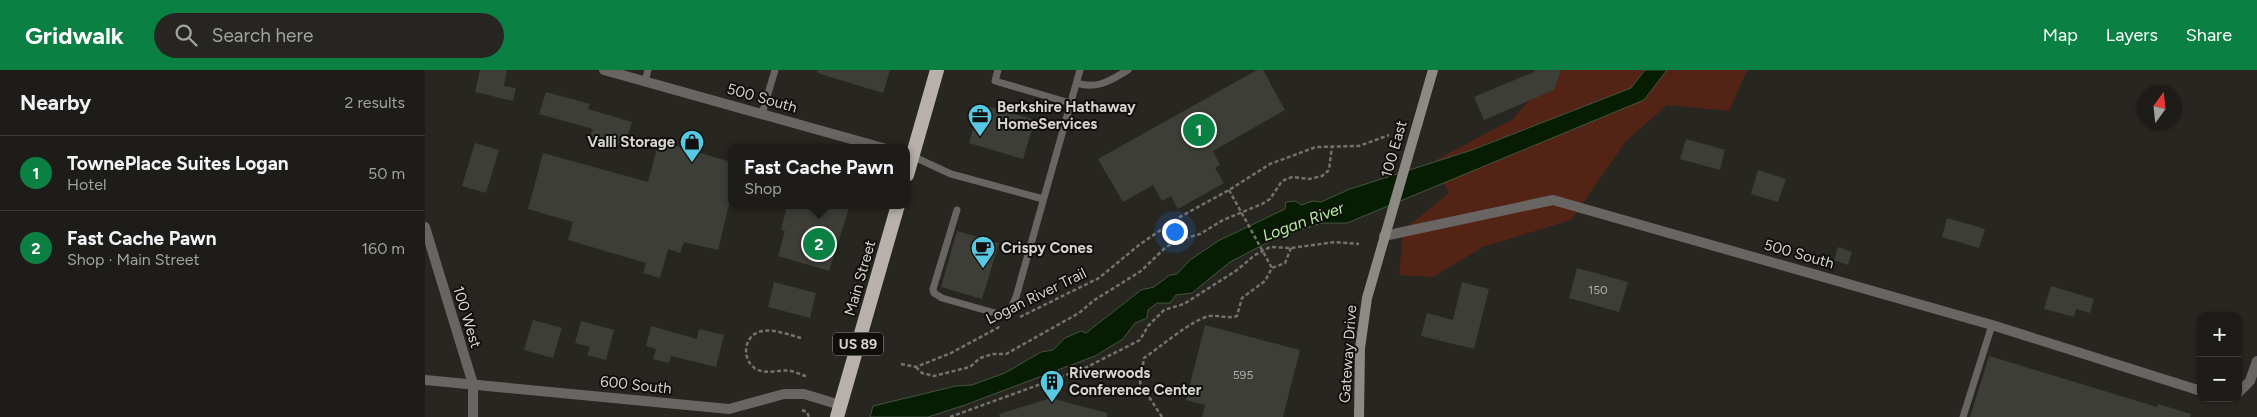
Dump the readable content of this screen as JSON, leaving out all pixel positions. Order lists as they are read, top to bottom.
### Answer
{
  "streets": {
    "highway": ["Main Street", "US 89"],
    "main road": ["100 East", "Gateway Drive"],
    "street": ["500 South", "100 West", "600 South"],
    "path": ["Logan River Trail"]
  },
  "crossings": [
    ["500 South", "100 East"],
    ["500 South", "Gateway Drive"],
    ["100 East", "Gateway Drive"],
    ["Main Street", "600 South"],
    ["100 West", "600 South"]
  ],
  "water": ["Logan River"],
  "places": {
    "office": ["Berkshire Hathaway HomeServices"],
    "shop": ["Valli Storage"],
    "cafe": ["Crispy Cones"],
    "building": ["Riverwoods Conference Center"]
  },
  "house_numbers": ["150", "595"],
  "north": "top",
  "page": {
    "header": "Gridwalk",
    "search": "Search here",
    "nav": ["Map", "Layers", "Share"],
    "heading": ["Nearby", "2 results"],
    "pins": ["1", "2"],
    "list": [
      {
        "mark": "1",
        "name": "TownePlace Suites Logan",
        "note": "Hotel",
        "value": "50 m"
      },
      {
        "mark": "2",
        "name": "Fast Cache Pawn",
        "note": "Shop · Main Street",
        "value": "160 m"
      }
    ],
    "popup": ["Fast Cache Pawn", "Shop"],
    "map_buttons": ["+", "−"]
  }
}
